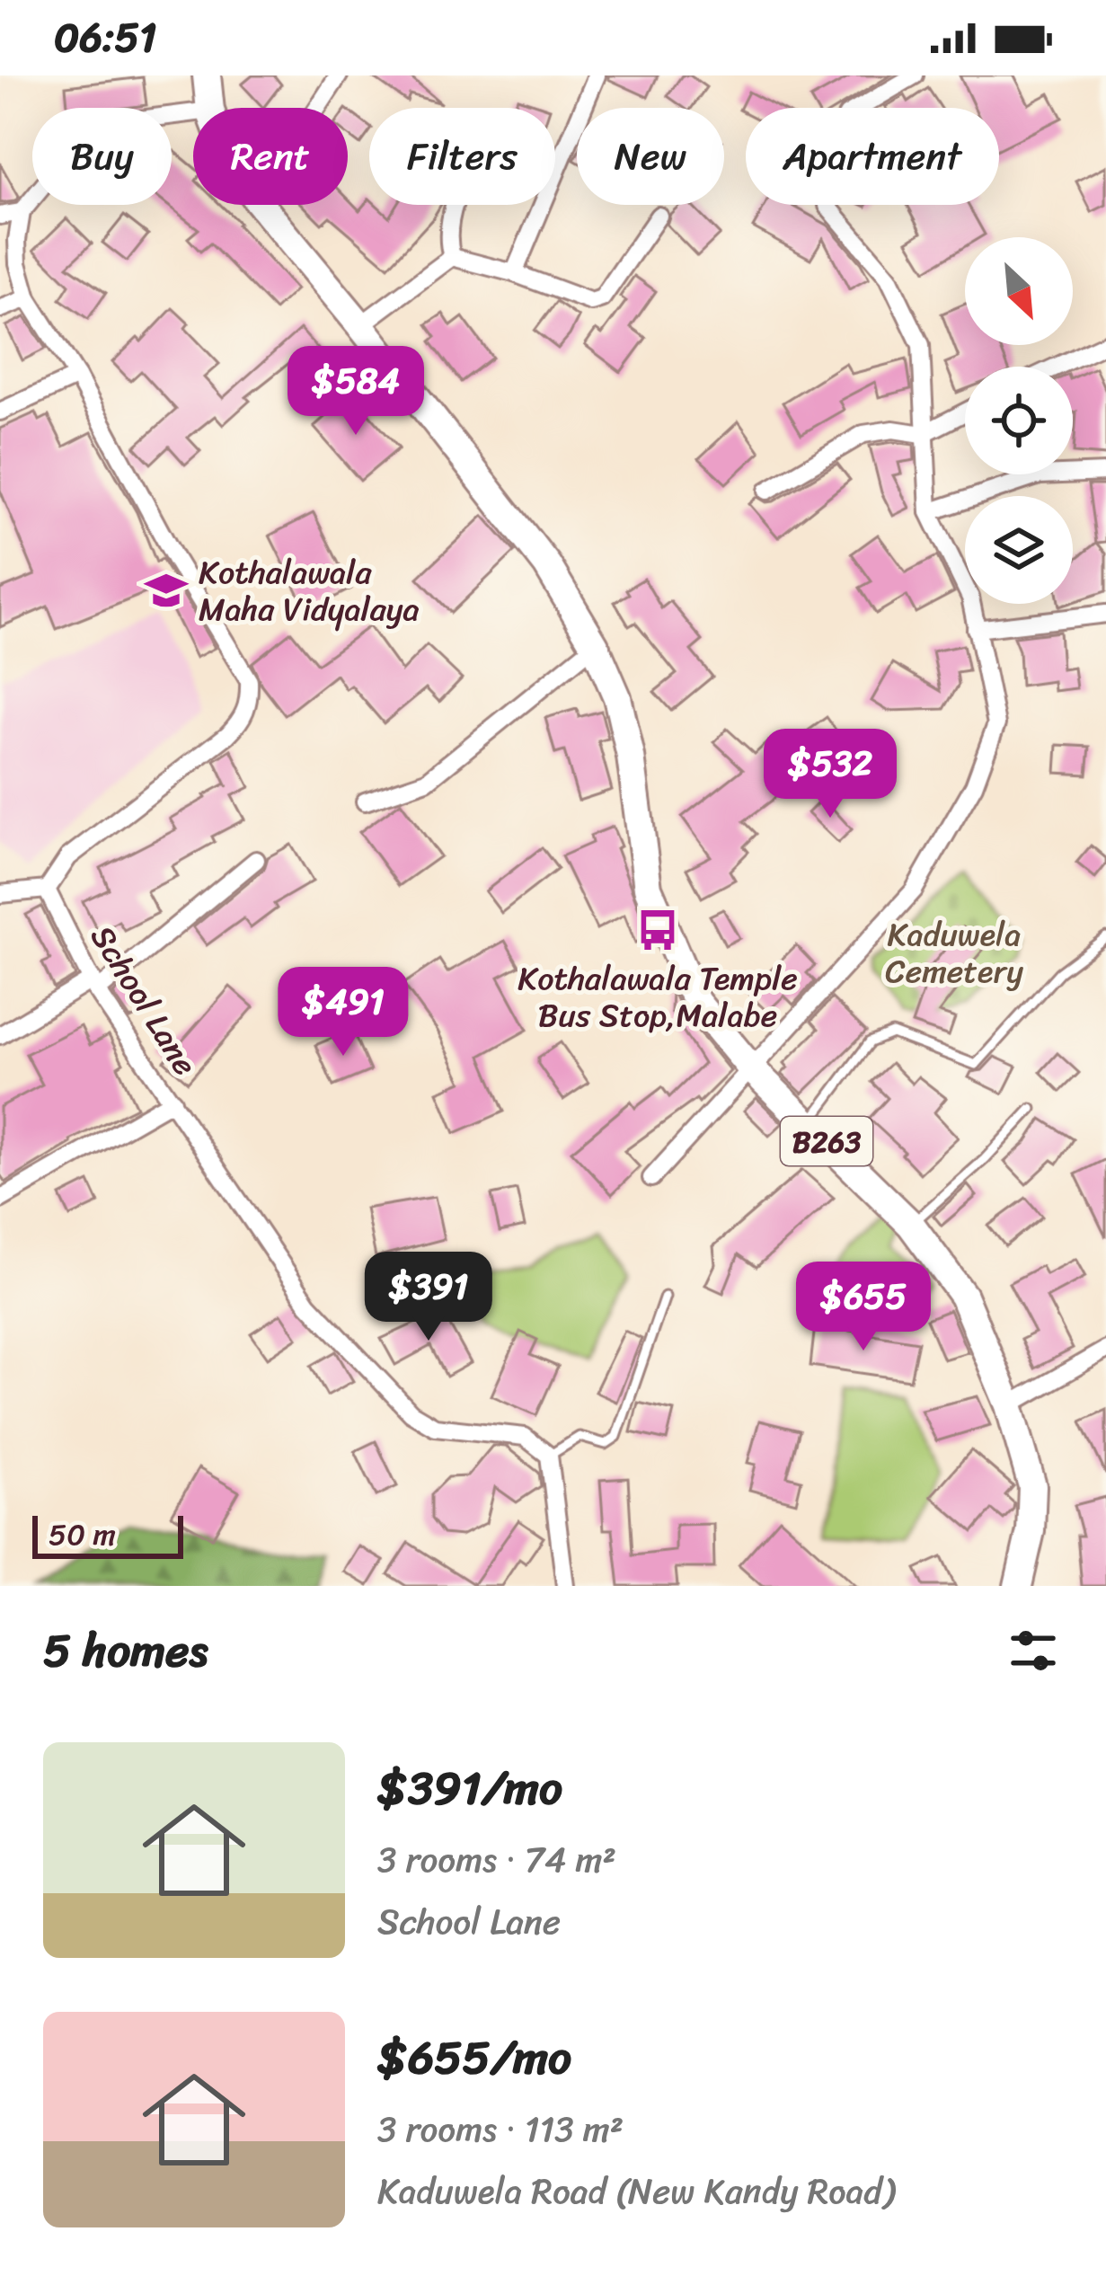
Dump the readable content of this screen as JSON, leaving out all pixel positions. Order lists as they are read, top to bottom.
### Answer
{
  "streets": {
    "main road": ["B263"],
    "street": ["School Lane"]
  },
  "parks": ["Kaduwela Cemetery"],
  "places": {
    "school or university": ["Kothalawala Maha Vidyalaya"],
    "bus stop": ["Kothalawala Temple Bus Stop,Malabe"]
  },
  "scale_bar": "50 m",
  "north": "bottom right",
  "page": {
    "status": "06:51",
    "chip": [
      "Buy",
      "Rent",
      "Filters",
      "New",
      "Apartment"
    ],
    "price": [
      "$584",
      "$532",
      "$491",
      "$391",
      "$655"
    ],
    "scale": "50 m",
    "heading": "5 homes",
    "list": [
      {
        "name": "$391/mo",
        "note": "3 rooms · 74 m² · School Lane"
      },
      {
        "name": "$655/mo",
        "note": "3 rooms · 113 m² · Kaduwela Road (New Kandy Road)"
      }
    ]
  }
}
